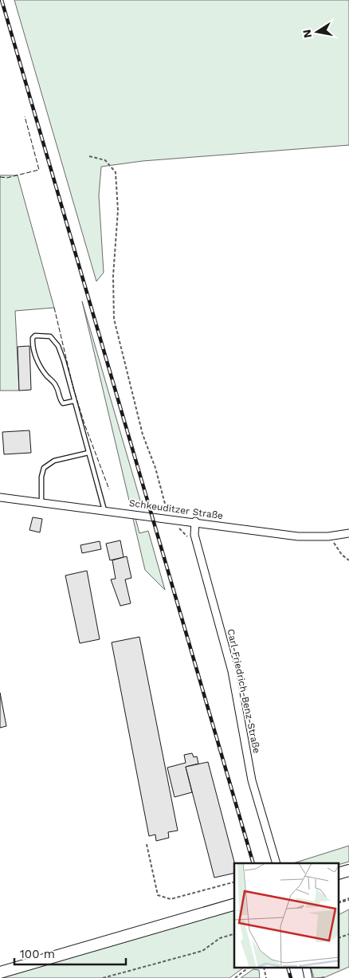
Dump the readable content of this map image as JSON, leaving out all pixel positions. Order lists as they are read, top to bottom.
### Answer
{
  "streets": {
    "street": ["Schkeuditzer Straße", "Carl-Friedrich-Benz-Straße"]
  },
  "crossings": [
    ["Schkeuditzer Straße", "Carl-Friedrich-Benz-Straße"]
  ],
  "scale_bar": "100 m",
  "north": "left"
}
